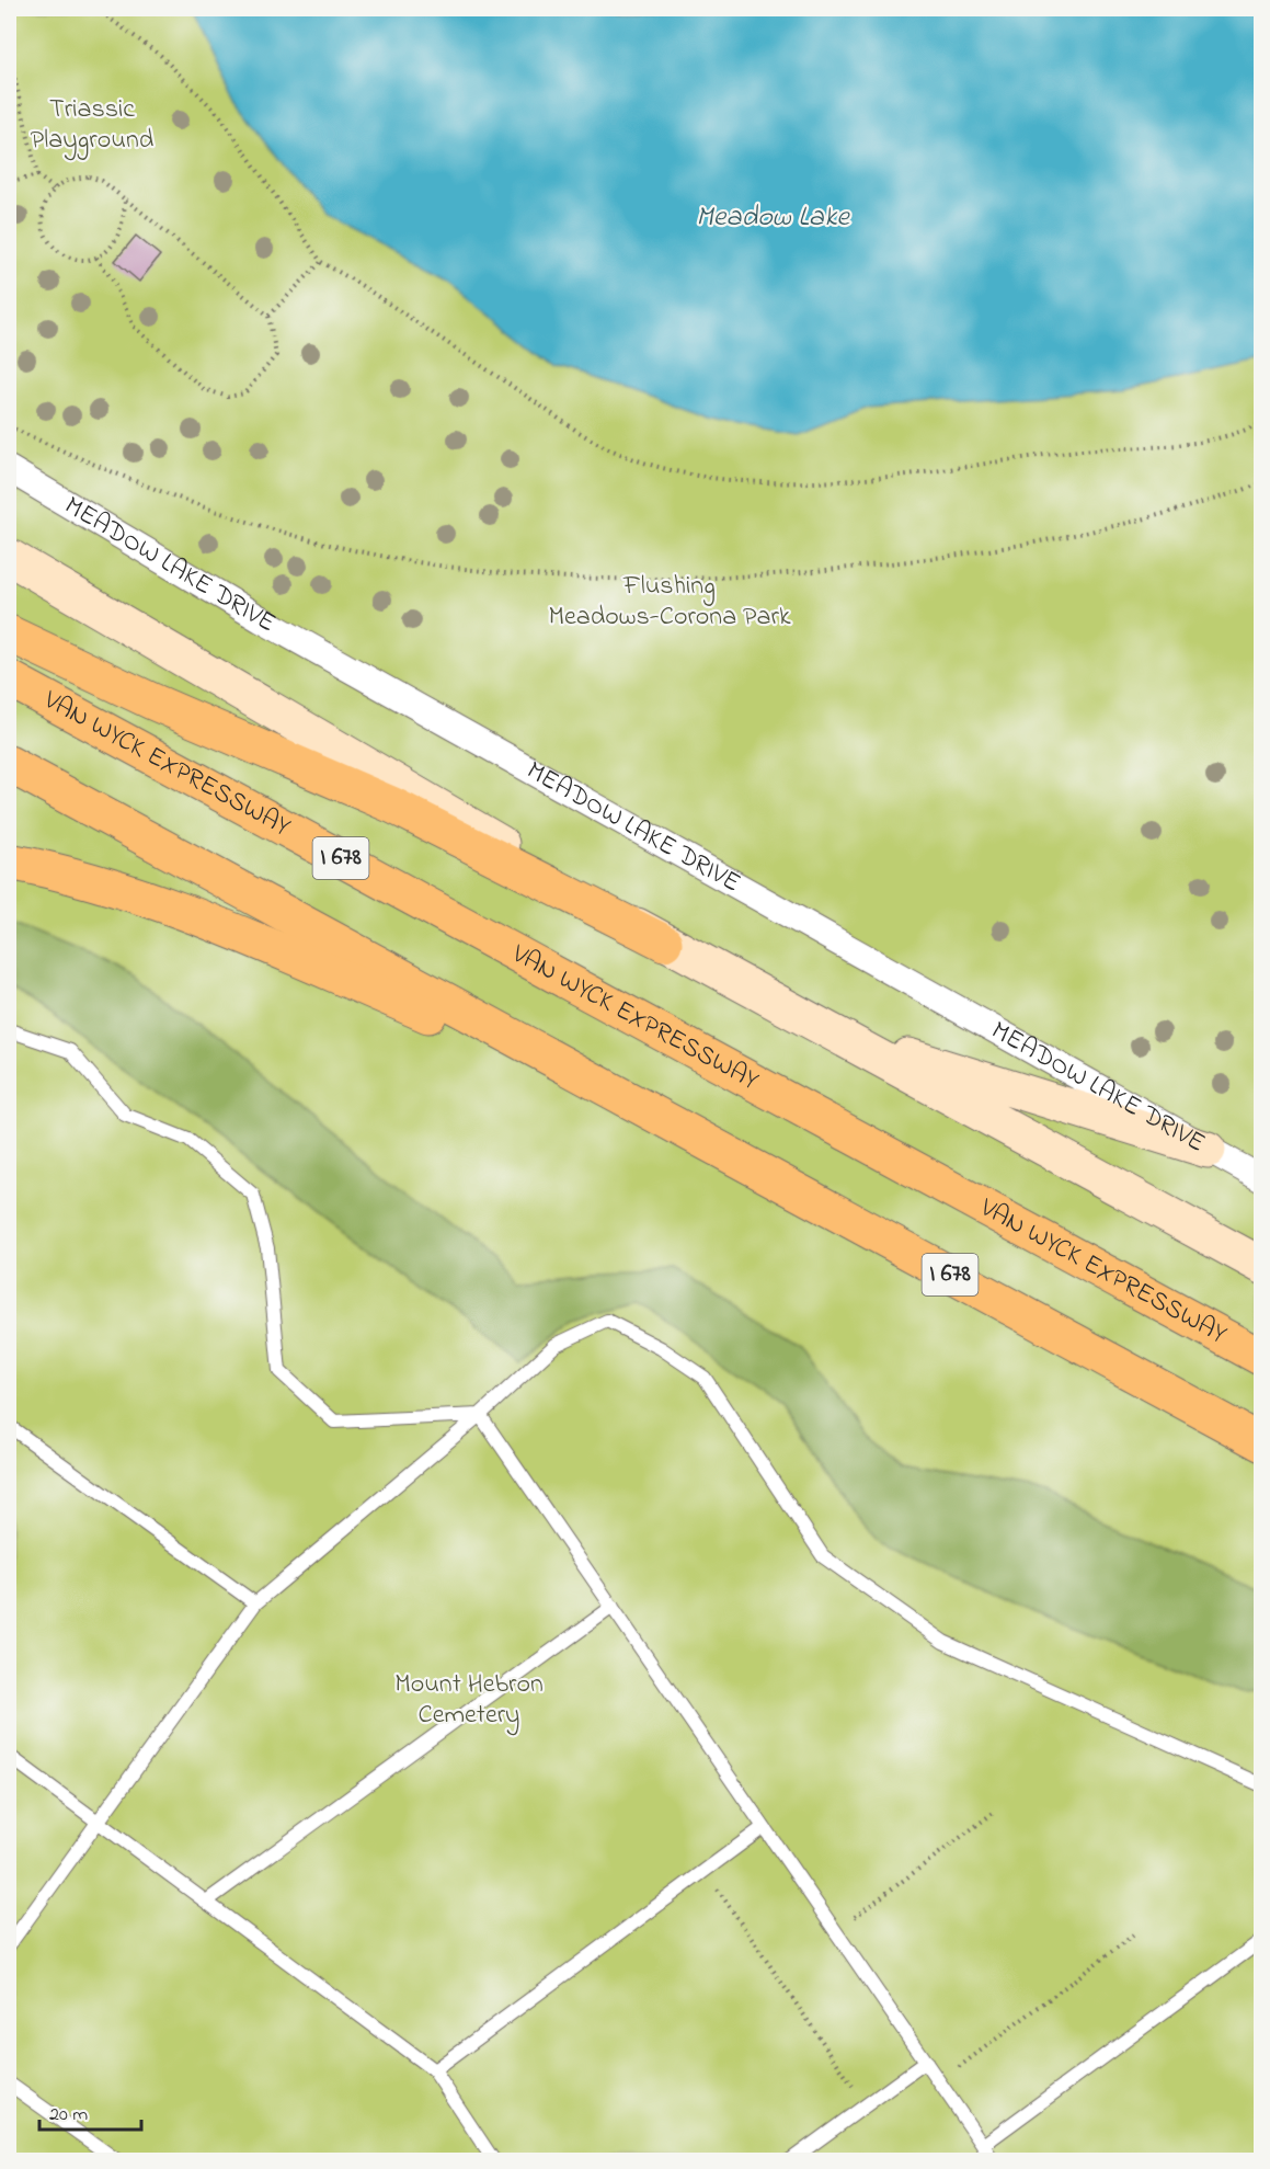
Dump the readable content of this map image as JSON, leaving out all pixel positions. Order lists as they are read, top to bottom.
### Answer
{
  "streets": {
    "highway": ["VAN WYCK EXPRESSWAY", "I 678"],
    "street": ["MEADOW LAKE DRIVE"]
  },
  "water": ["Meadow Lake"],
  "parks": ["Triassic Playground", "Flushing Meadows-Corona Park", "Mount Hebron Cemetery"],
  "scale_bar": "20 m"
}
